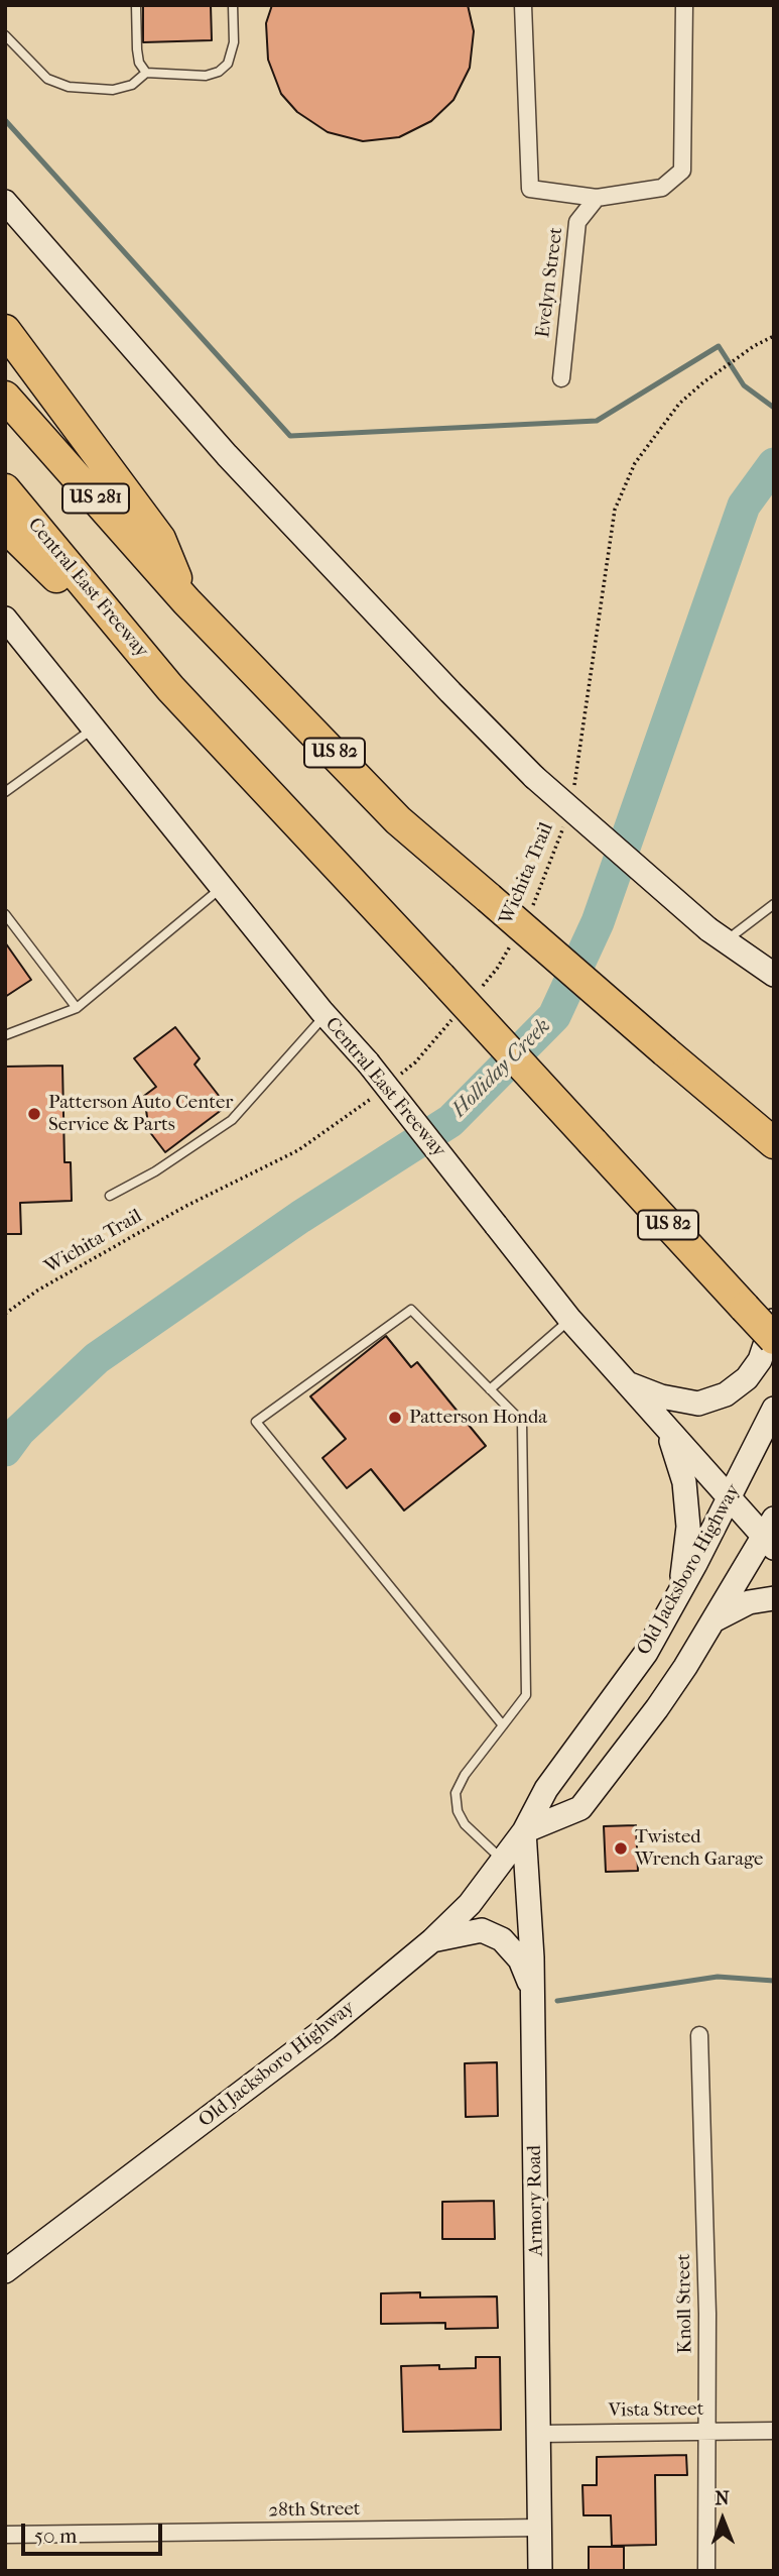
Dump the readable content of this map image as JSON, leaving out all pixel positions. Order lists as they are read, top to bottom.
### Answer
{
  "streets": {
    "highway": ["US 281", "Central East Freeway", "US 82"],
    "main road": ["Old Jacksboro Highway", "Armory Road"],
    "street": [
      "Evelyn Street",
      "Knoll Street",
      "Vista Street",
      "28th Street"
    ],
    "path": ["Wichita Trail"]
  },
  "crossings": [
    ["US 281", "US 82"],
    ["Central East Freeway", "US 82"],
    ["Central East Freeway", "Old Jacksboro Highway"],
    ["Old Jacksboro Highway", "Armory Road"],
    ["Armory Road", "Vista Street"],
    ["Armory Road", "28th Street"],
    ["Knoll Street", "Vista Street"]
  ],
  "water": ["Holliday Creek"],
  "places": ["Patterson Auto Center Service & Parts", "Patterson Honda", "Twisted Wrench Garage"],
  "scale_bar": "50 m",
  "north": "top"
}
